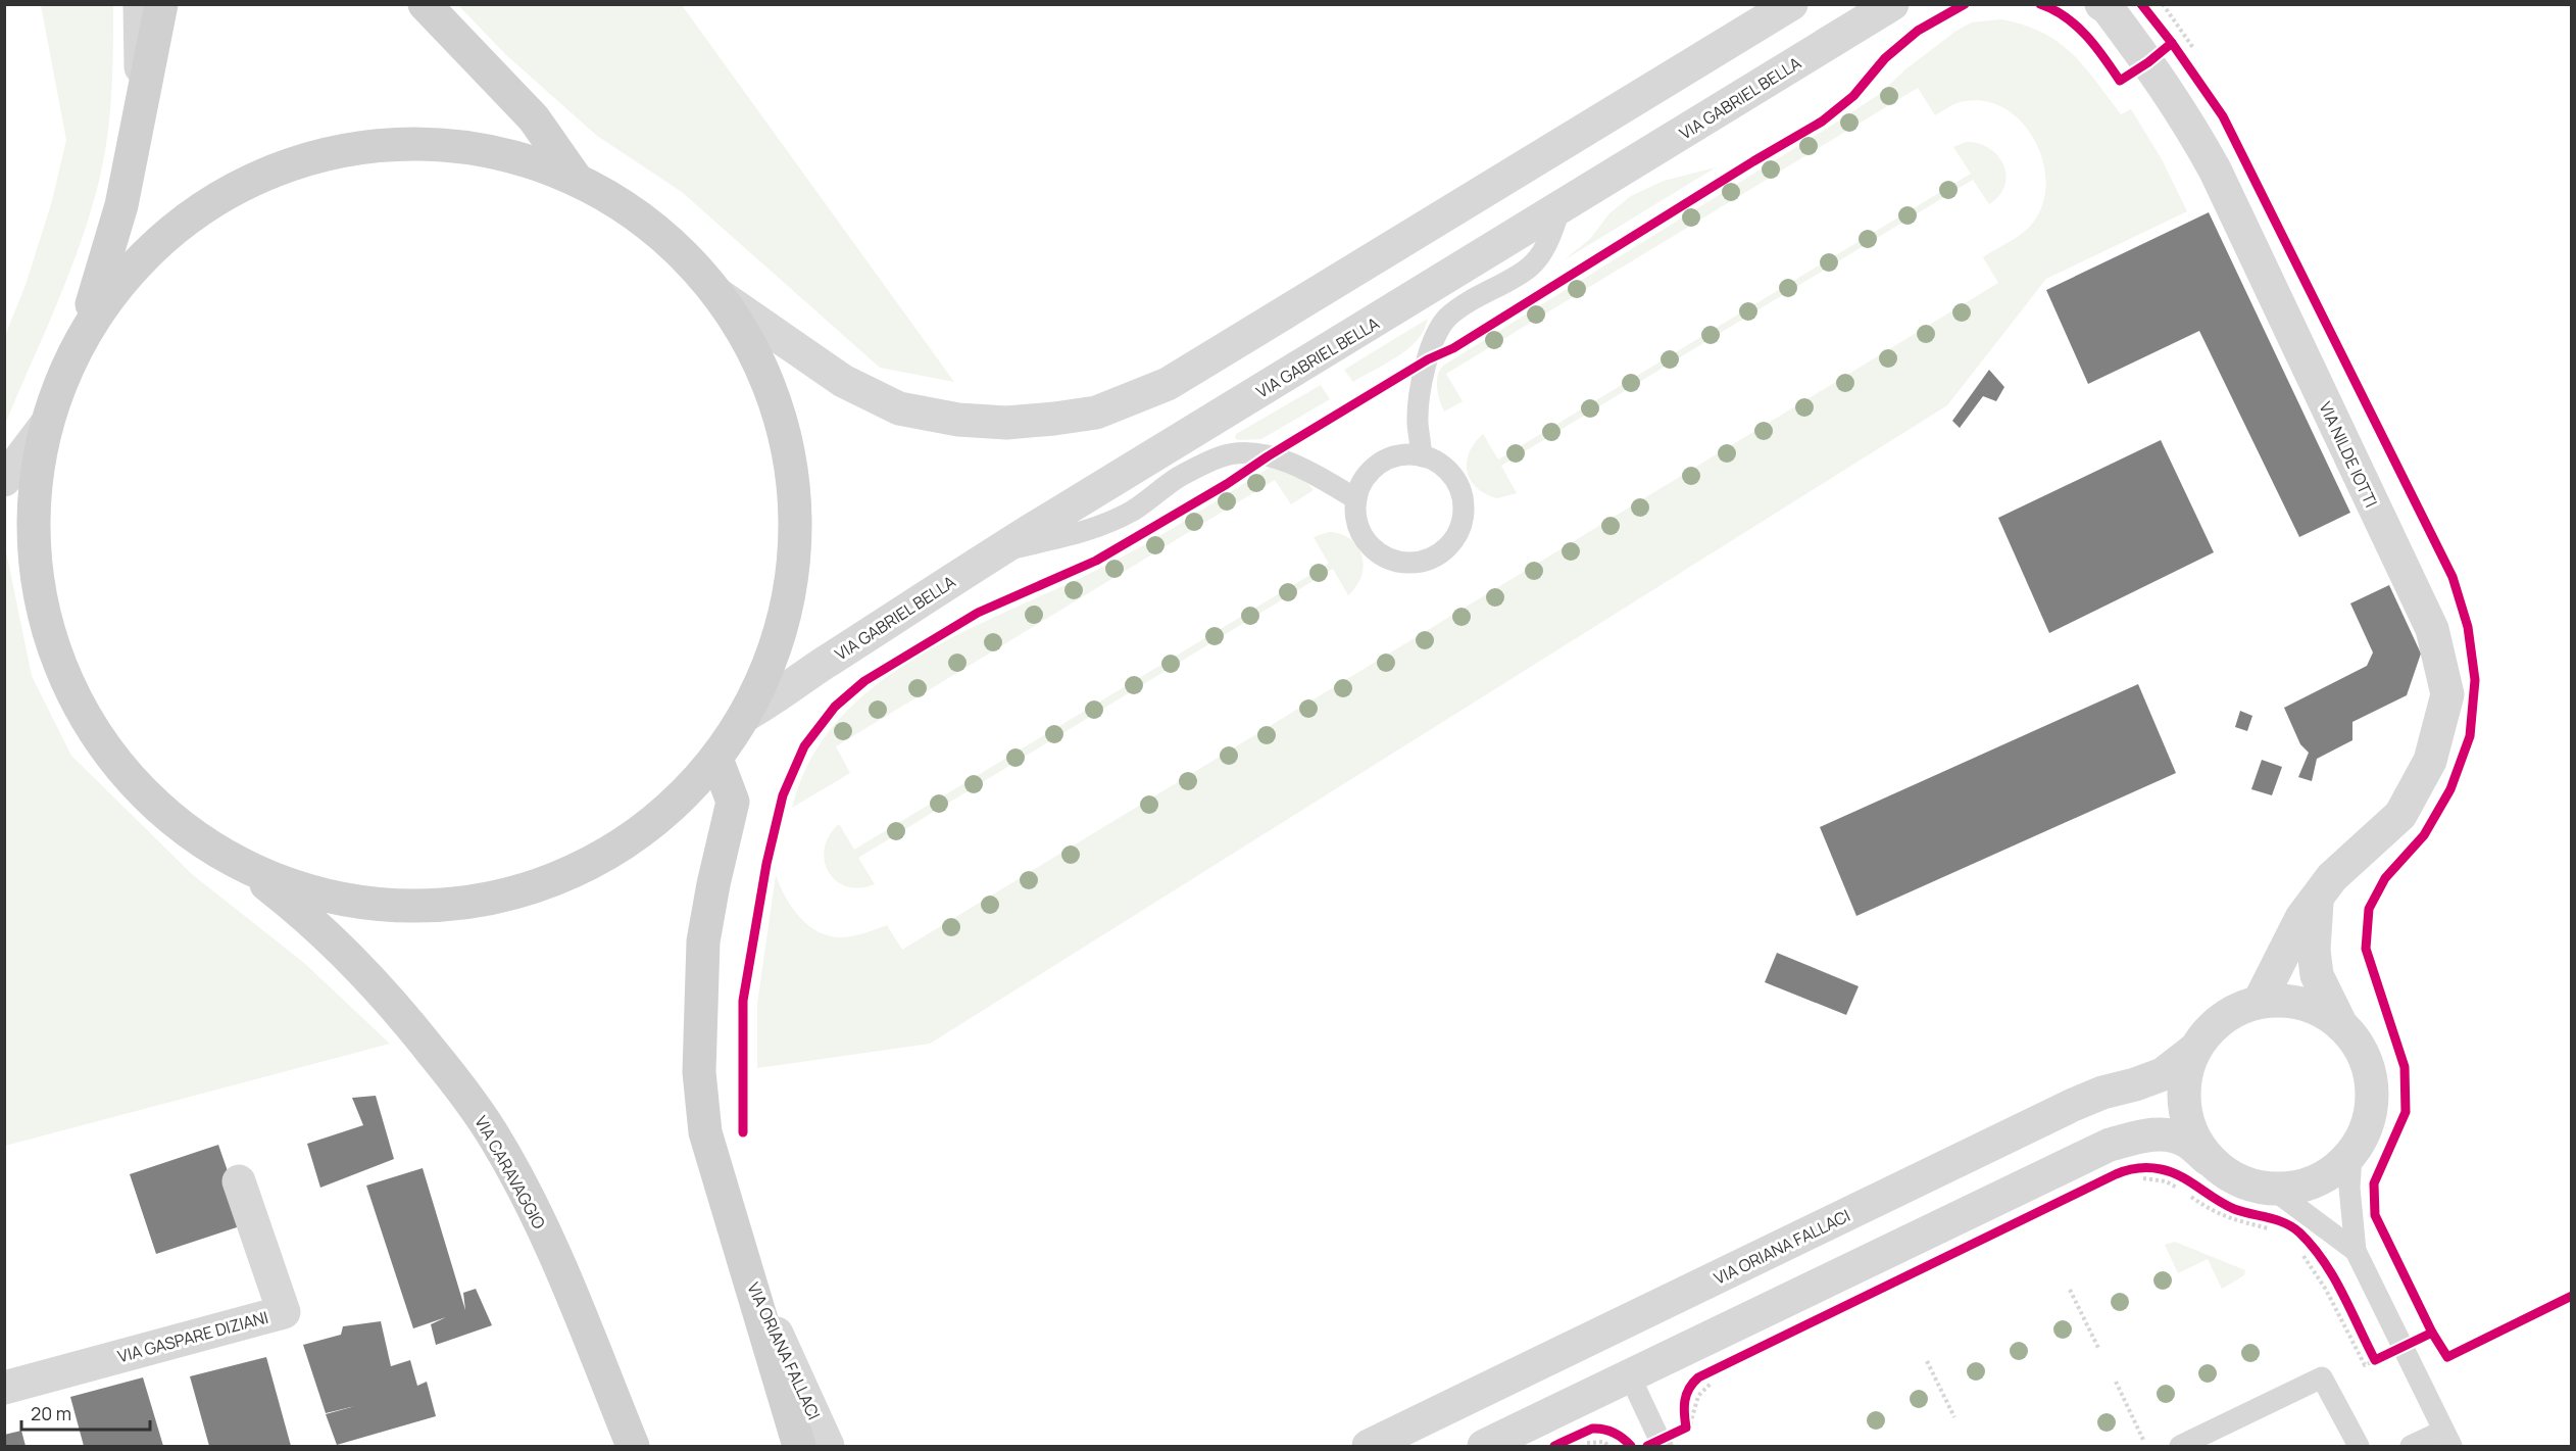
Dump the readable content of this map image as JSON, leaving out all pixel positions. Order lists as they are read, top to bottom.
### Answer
{
  "streets": {
    "main road": ["VIA CARAVAGGIO"],
    "street": [
      "VIA GABRIEL BELLA",
      "VIA NILDE IOTTI",
      "VIA ORIANA FALLACI",
      "VIA GASPARE DIZIANI"
    ]
  },
  "crossings": [
    ["VIA NILDE IOTTI", "VIA ORIANA FALLACI"]
  ],
  "scale_bar": "20 m"
}
